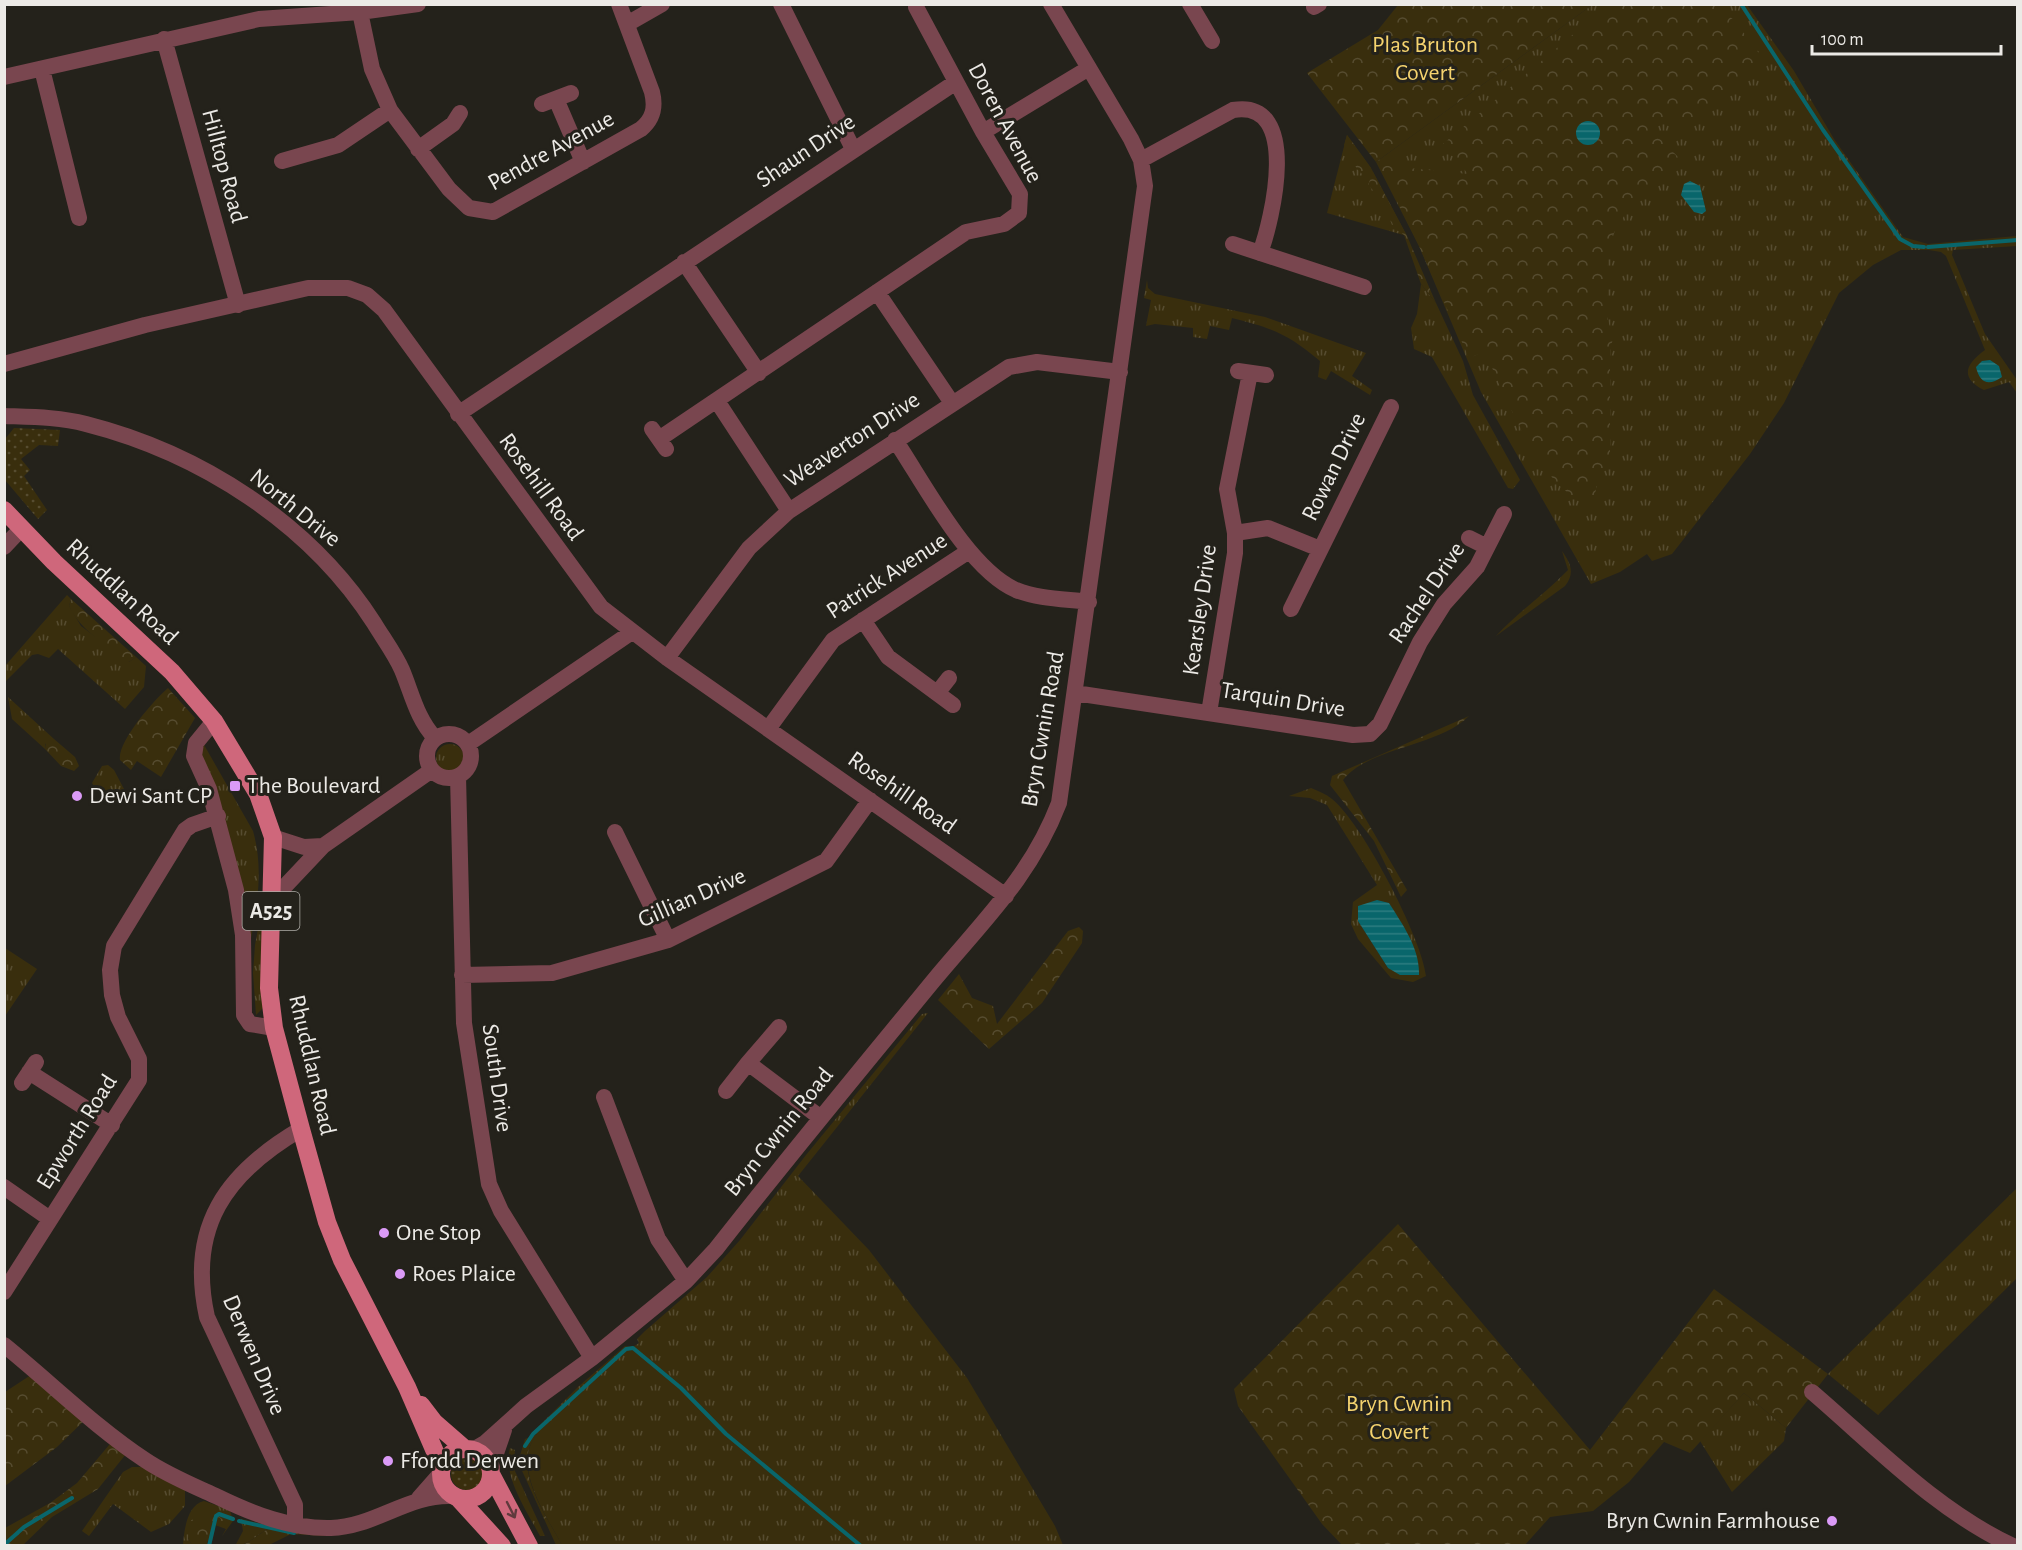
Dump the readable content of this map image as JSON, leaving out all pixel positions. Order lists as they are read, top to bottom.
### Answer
{
  "streets": {
    "main road": ["Rhuddlan Road", "A525"],
    "street": [
      "Doren Avenue",
      "Pendre Avenue",
      "Shaun Drive",
      "Hilltop Road",
      "Weaverton Drive",
      "Rowan Drive",
      "Rosehill Road",
      "North Drive",
      "Patrick Avenue",
      "Rachel Drive",
      "Kearsley Drive",
      "Tarquin Drive",
      "Bryn Cwnin Road",
      "Gillian Drive",
      "South Drive",
      "Epworth Road",
      "Derwen Drive"
    ]
  },
  "crossings": [
    ["Doren Avenue", "Shaun Drive"],
    ["Shaun Drive", "Rosehill Road"],
    ["Hilltop Road", "Rosehill Road"],
    ["Weaverton Drive", "Rosehill Road"],
    ["Weaverton Drive", "Bryn Cwnin Road"],
    ["Rowan Drive", "Kearsley Drive"],
    ["Rosehill Road", "Patrick Avenue"],
    ["Rosehill Road", "Bryn Cwnin Road"],
    ["Rosehill Road", "Gillian Drive"],
    ["North Drive", "South Drive"],
    ["Rhuddlan Road", "A525"],
    ["Rhuddlan Road", "Derwen Drive"],
    ["Rachel Drive", "Tarquin Drive"],
    ["Kearsley Drive", "Tarquin Drive"],
    ["Tarquin Drive", "Bryn Cwnin Road"],
    ["Bryn Cwnin Road", "A525"],
    ["Bryn Cwnin Road", "South Drive"],
    ["Gillian Drive", "South Drive"]
  ],
  "parks": ["Plas Bruton Covert", "Bryn Cwnin Covert"],
  "places": {
    "transit": ["The Boulevard"],
    "other": [
      "Dewi Sant CP",
      "One Stop",
      "Roes Plaice",
      "Ffordd Derwen",
      "Bryn Cwnin Farmhouse"
    ]
  },
  "scale_bar": "100 m"
}
